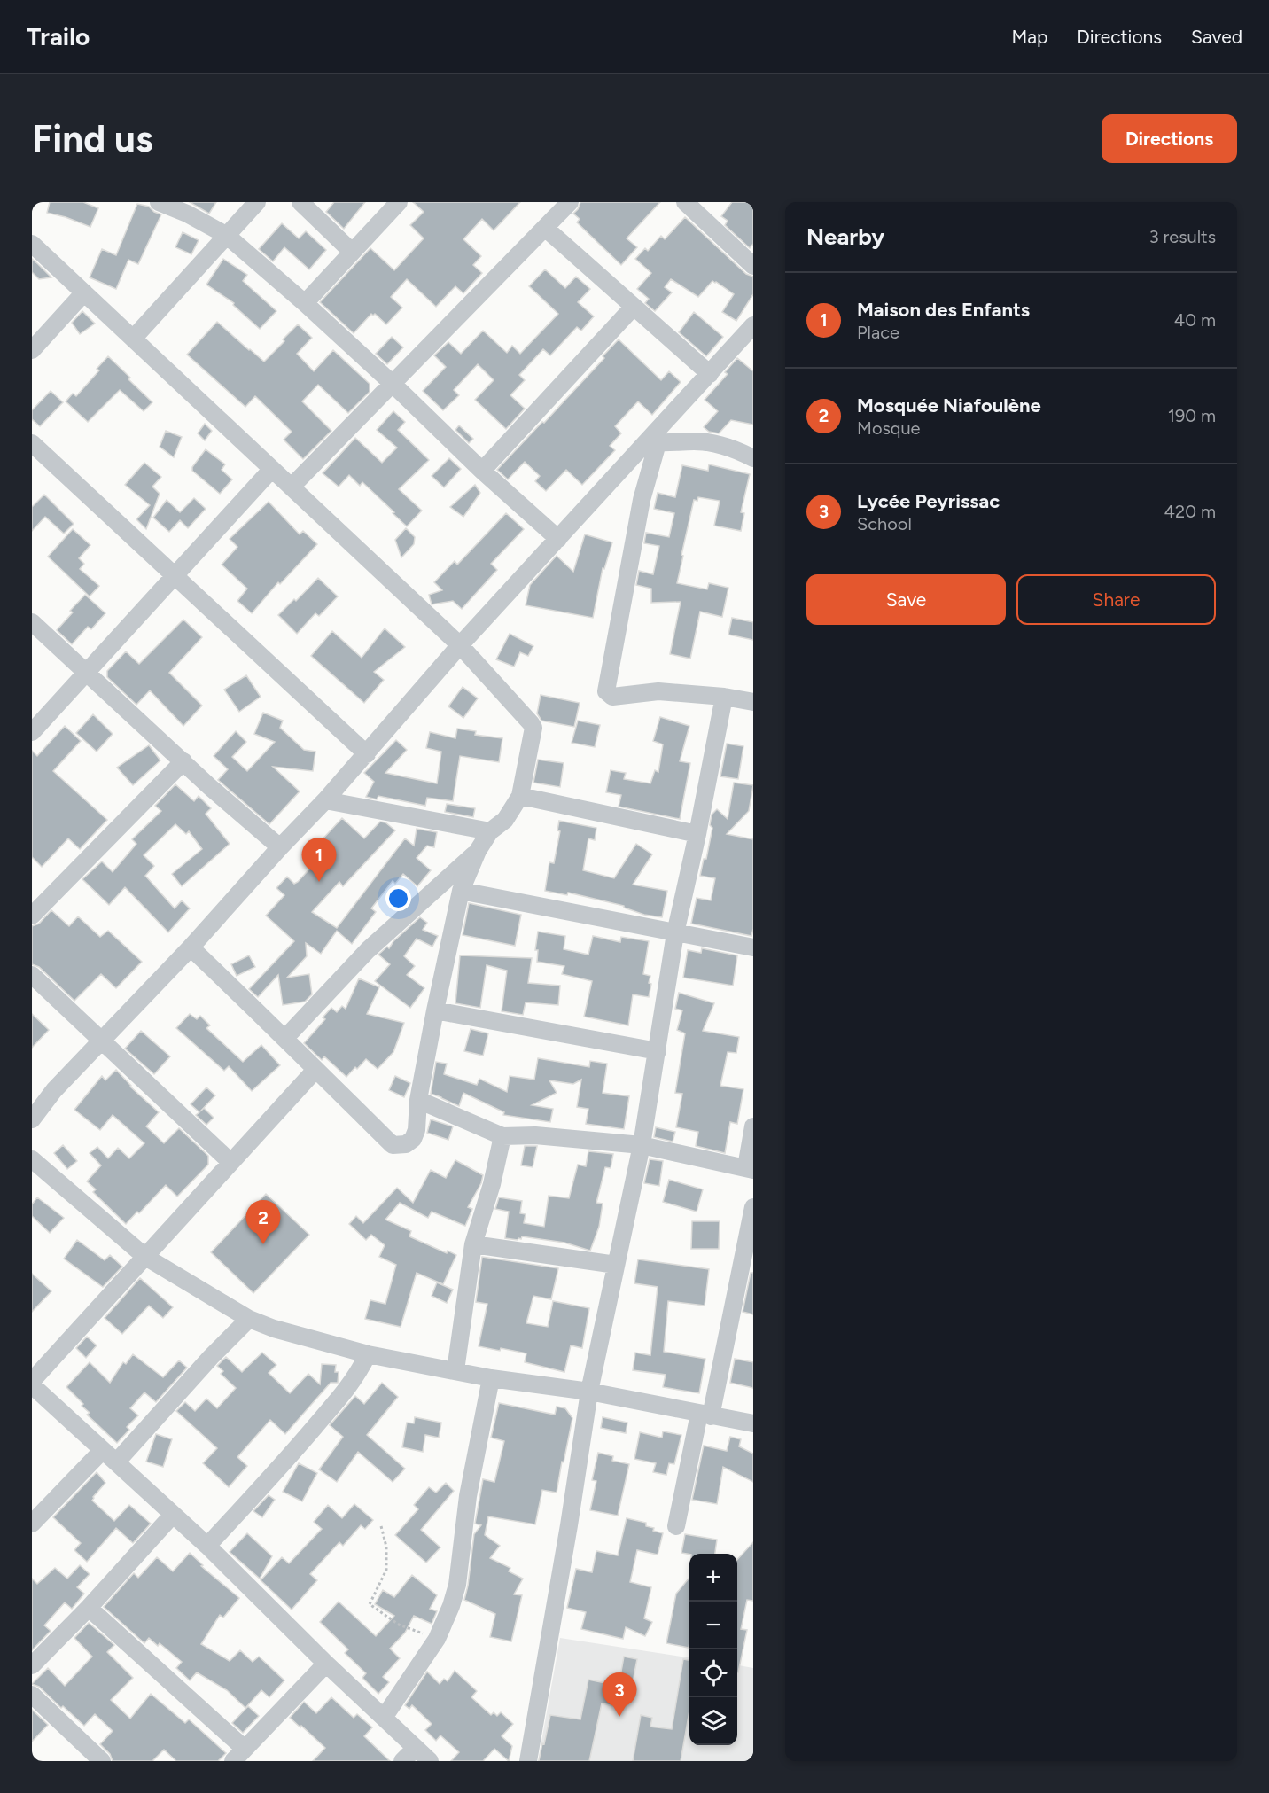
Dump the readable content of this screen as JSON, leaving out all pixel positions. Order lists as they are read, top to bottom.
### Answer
{
  "page": {
    "header": "Trailo",
    "nav": ["Map", "Directions", "Saved"],
    "buttons": [
      "Directions",
      ["Save", "Share"]
    ],
    "title": "Find us",
    "heading": ["Nearby", "3 results"],
    "list": [
      {
        "mark": "1",
        "name": "Maison des Enfants",
        "note": "Place",
        "value": "40 m"
      },
      {
        "mark": "2",
        "name": "Mosquée Niafoulène",
        "note": "Mosque",
        "value": "190 m"
      },
      {
        "mark": "3",
        "name": "Lycée Peyrissac",
        "note": "School",
        "value": "420 m"
      }
    ],
    "pins": ["1", "2", "3"],
    "map_buttons": ["+", "−"]
  }
}
